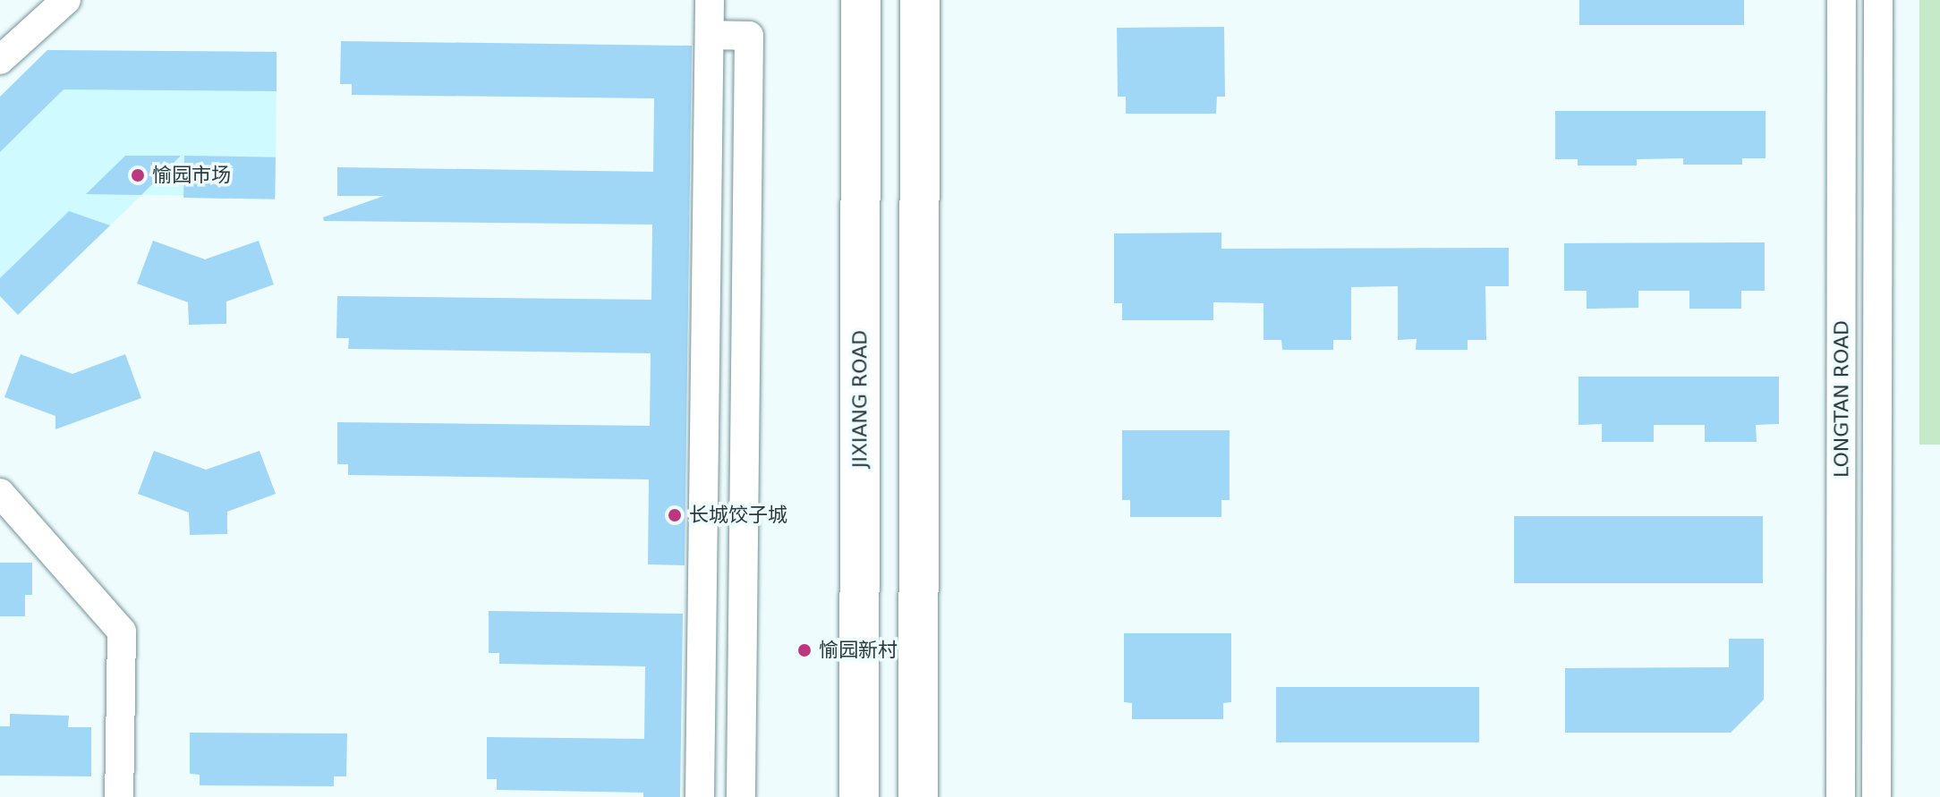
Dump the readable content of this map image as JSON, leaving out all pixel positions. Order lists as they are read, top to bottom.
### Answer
{
  "streets": {
    "main road": ["JIXIANG ROAD"],
    "street": ["LONGTAN ROAD"]
  },
  "places": ["愉园市场", "长城饺子城", "愉园新村"]
}
